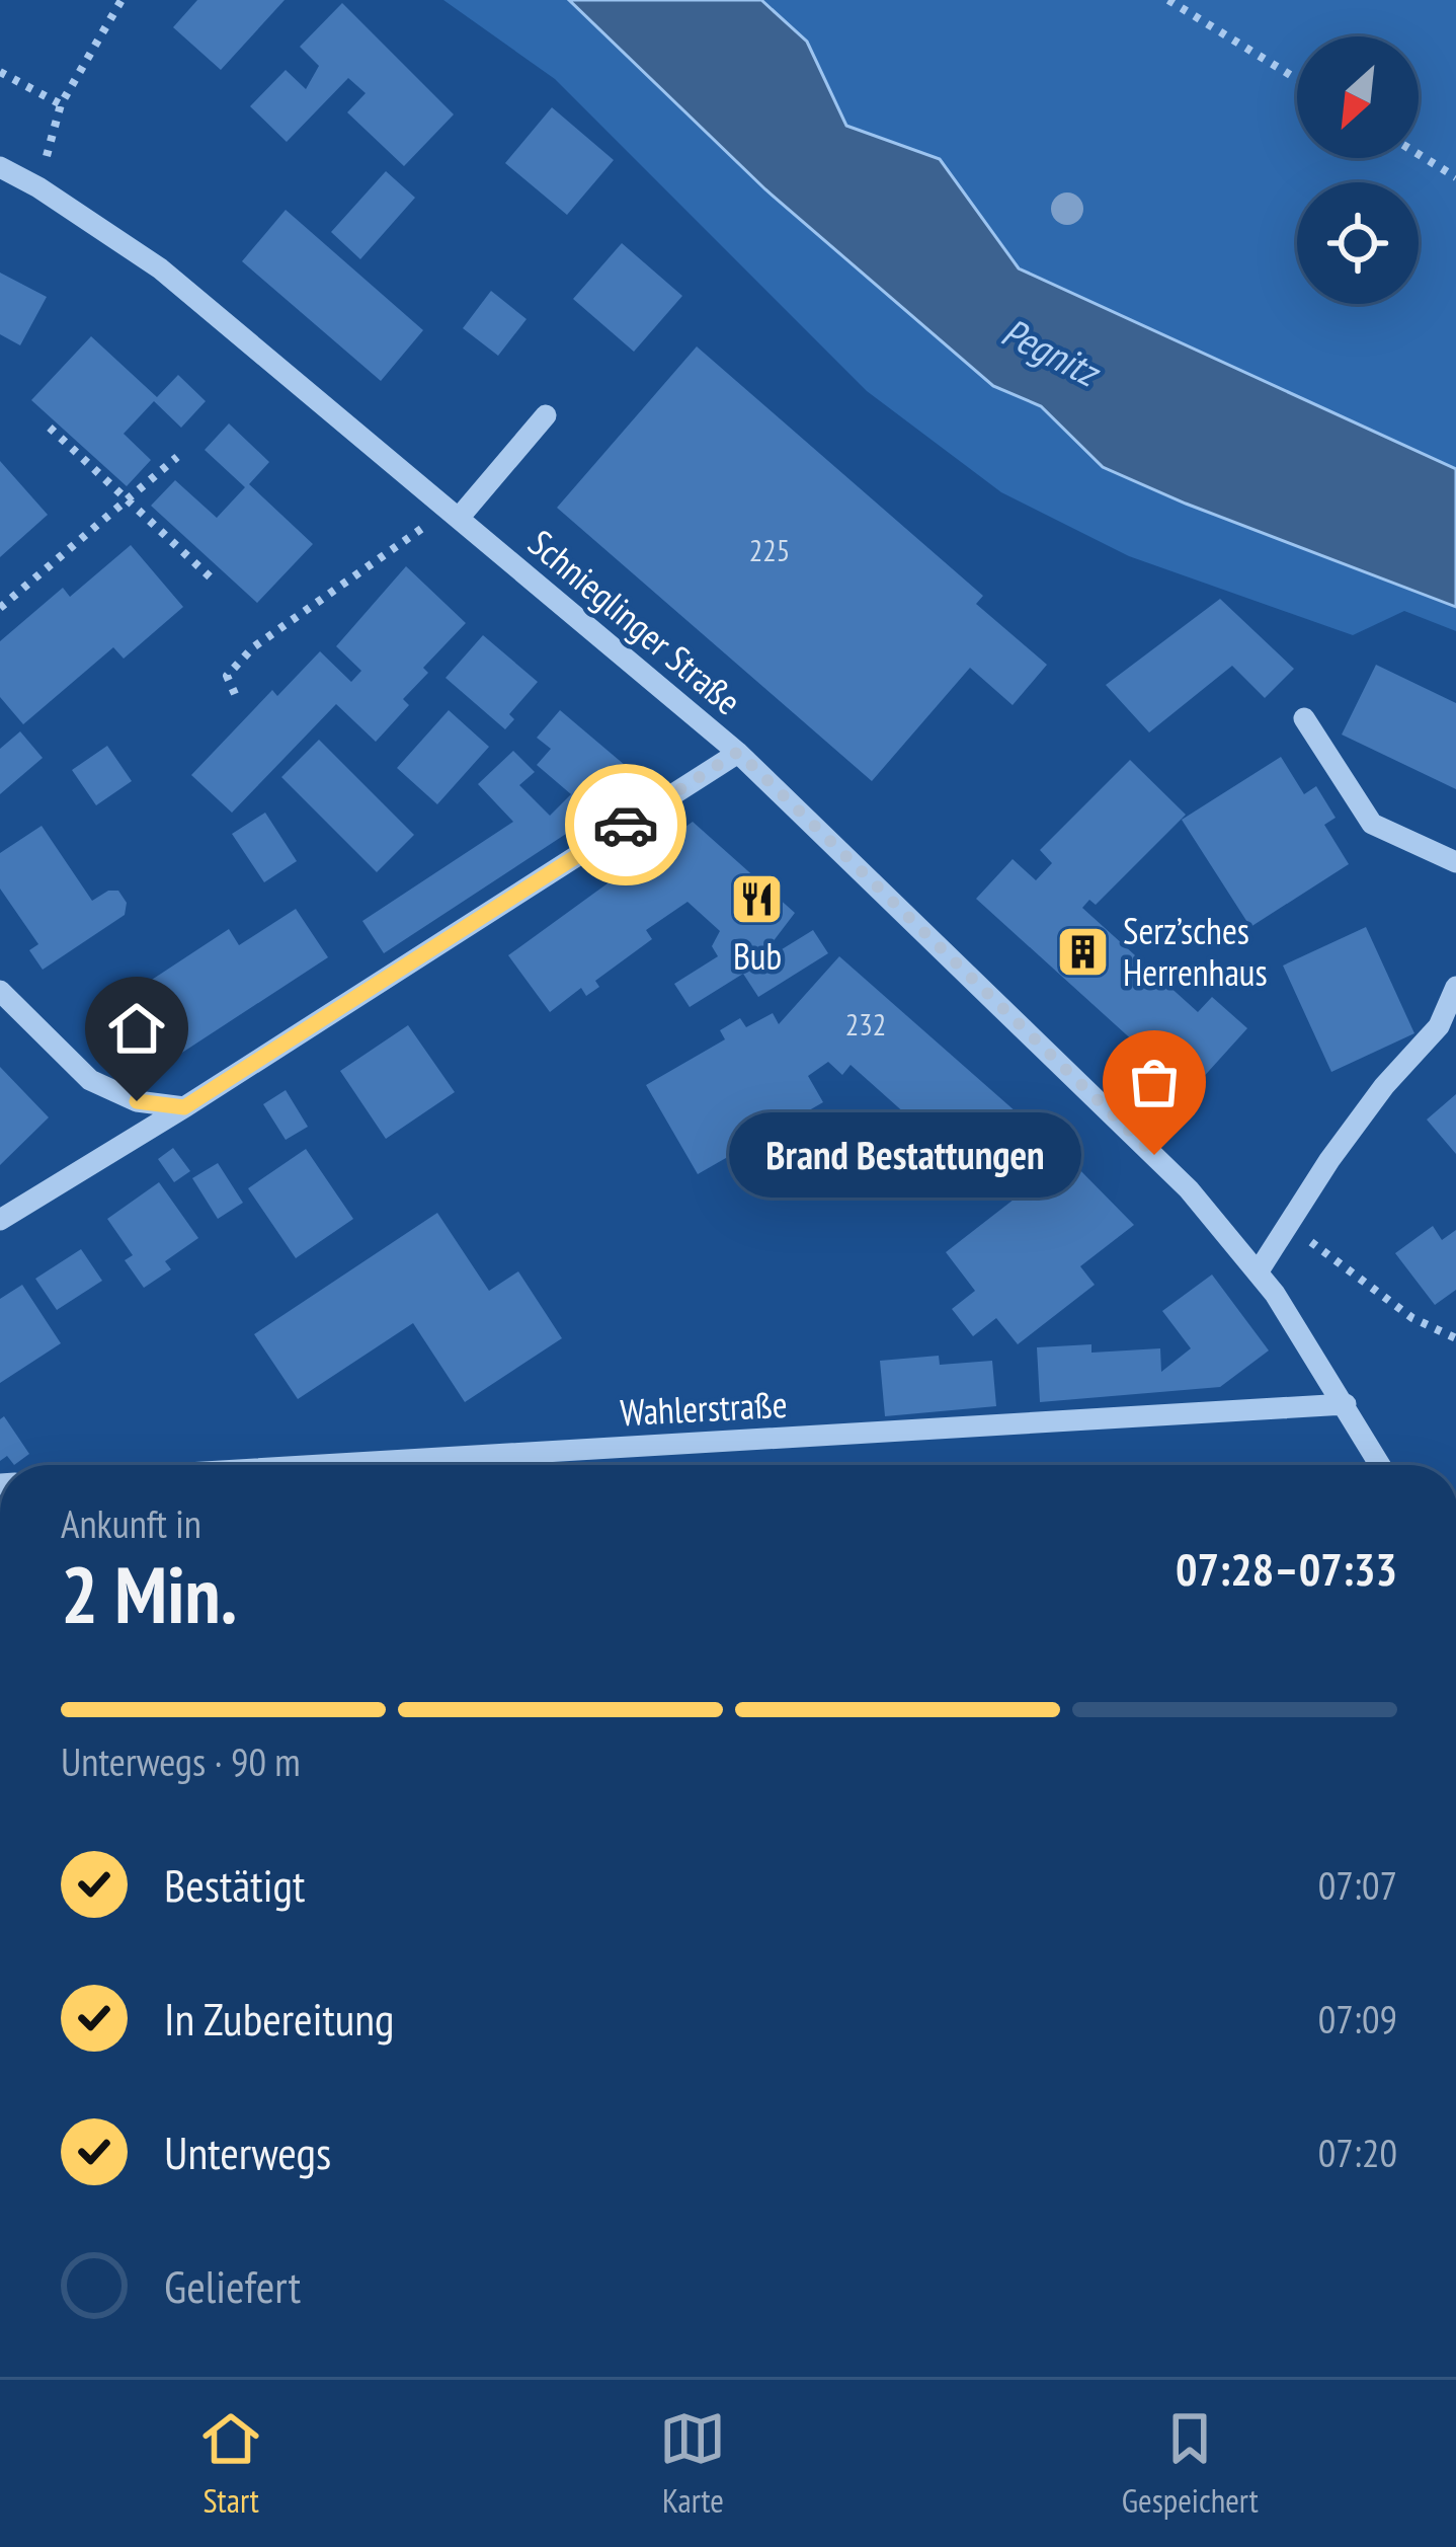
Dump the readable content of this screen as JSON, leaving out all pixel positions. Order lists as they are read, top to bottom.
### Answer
{
  "streets": {
    "street": ["Schnieglinger Straße", "Wahlerstraße"]
  },
  "crossings": [
    ["Schnieglinger Straße", "Wahlerstraße"]
  ],
  "water": ["Pegnitz"],
  "places": {
    "restaurant": ["Bub"],
    "building": ["Serz’sches Herrenhaus"],
    "other": ["Brand Bestattungen"]
  },
  "house_numbers": ["225", "232"],
  "north": "bottom left",
  "page": {
    "bubble": "Brand Bestattungen",
    "heading": ["2 Min.", "Ankunft in", "07:28–07:33"],
    "bar": "Unterwegs · 90 m",
    "list": [
      ["Bestätigt", "07:07"],
      ["In Zubereitung", "07:09"],
      ["Unterwegs", "07:20"],
      "Geliefert"
    ],
    "tabs": ["Start", "Karte", "Gespeichert"]
  }
}
